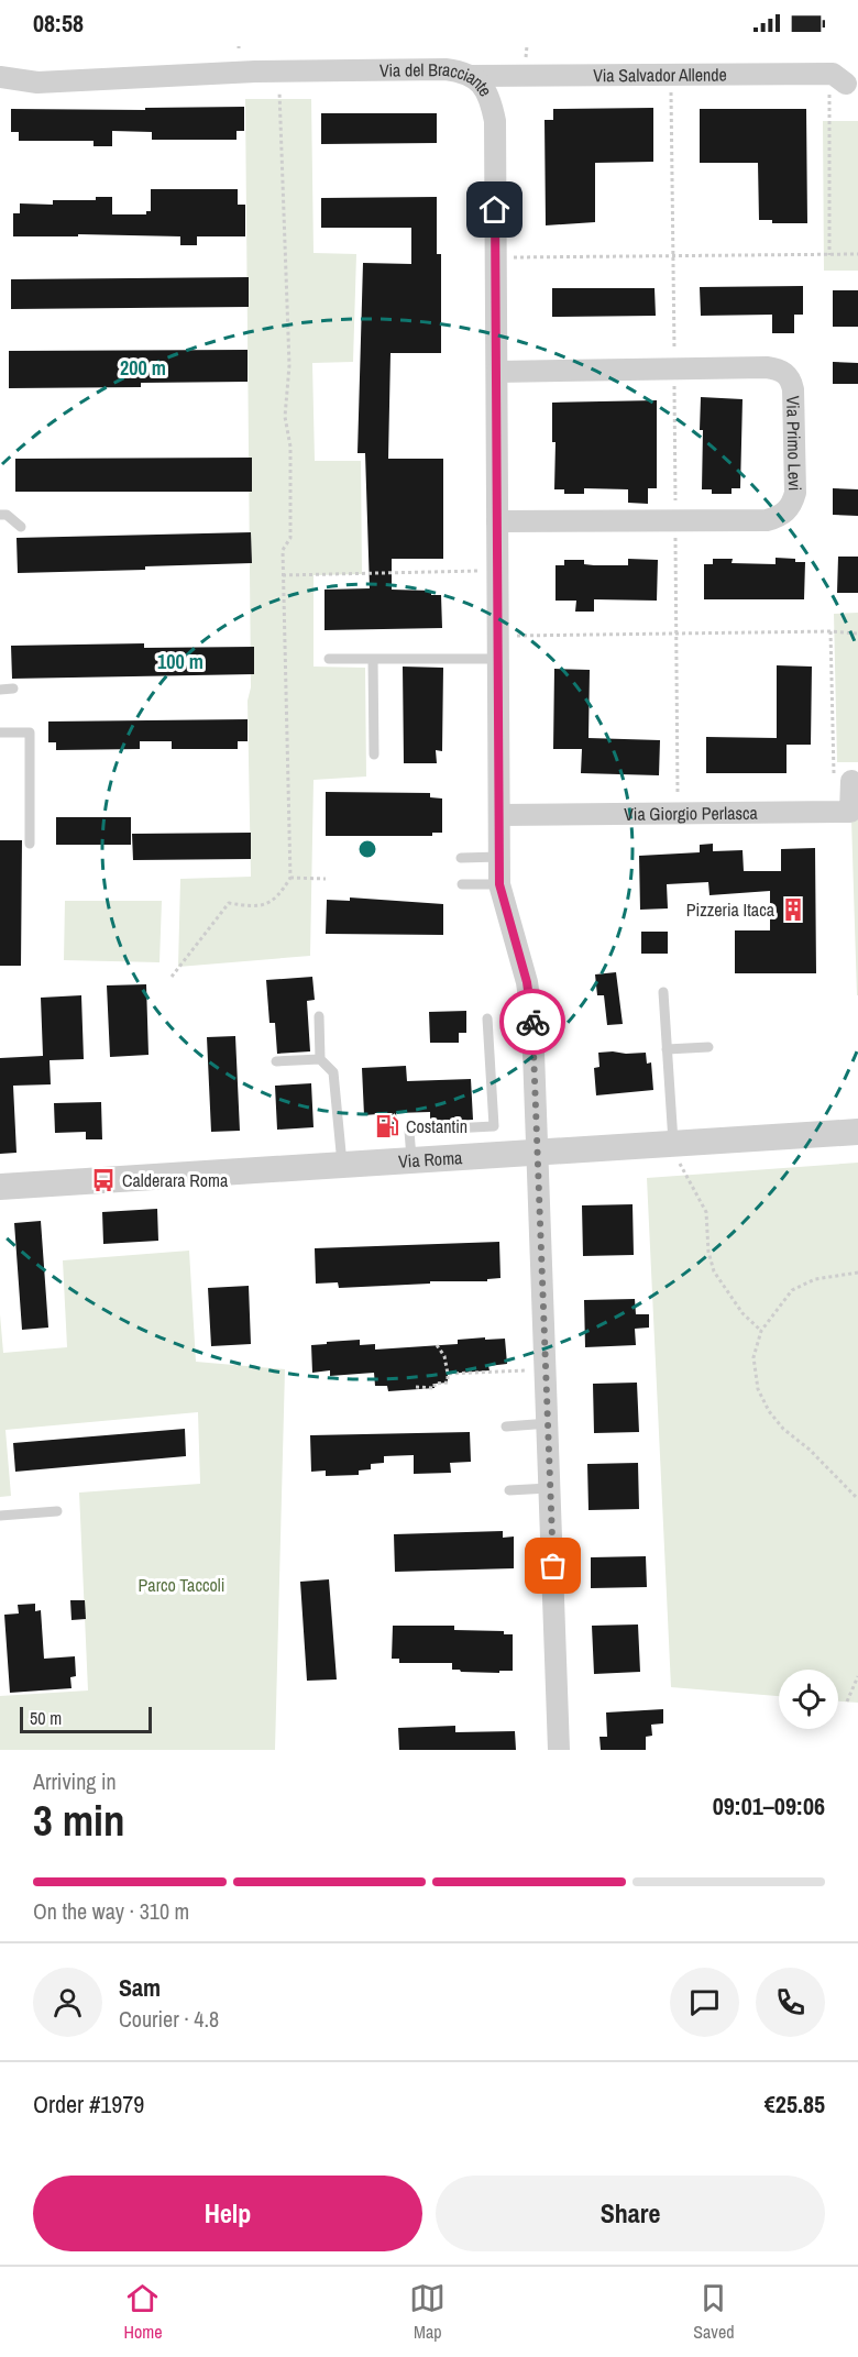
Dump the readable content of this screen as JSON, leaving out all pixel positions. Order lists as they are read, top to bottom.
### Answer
{
  "streets": {
    "street": [
      "Via Salvador Allende",
      "Via del Bracciante",
      "Via Primo Levi",
      "Via Giorgio Perlasca",
      "Via Roma"
    ]
  },
  "crossings": [
    ["Via Salvador Allende", "Via del Bracciante"],
    ["Via del Bracciante", "Via Primo Levi"],
    ["Via del Bracciante", "Via Giorgio Perlasca"],
    ["Via del Bracciante", "Via Roma"]
  ],
  "parks": ["Parco Taccoli"],
  "places": {
    "building": ["Pizzeria Itaca"],
    "fuel station": ["Costantin"],
    "bus stop": ["Calderara Roma"]
  },
  "scale_bar": "50 m",
  "page": {
    "status": "08:58",
    "scale": "50 m",
    "heading": ["3 min", "Arriving in", "09:01–09:06"],
    "panel": [
      "Sam",
      "Courier · 4.8",
      "Order #1979",
      "€25.85"
    ],
    "bar": "On the way · 310 m",
    "buttons": ["Help", "Share"],
    "tabs": ["Home", "Map", "Saved"]
  },
  "rings": ["200 m", "100 m"]
}
